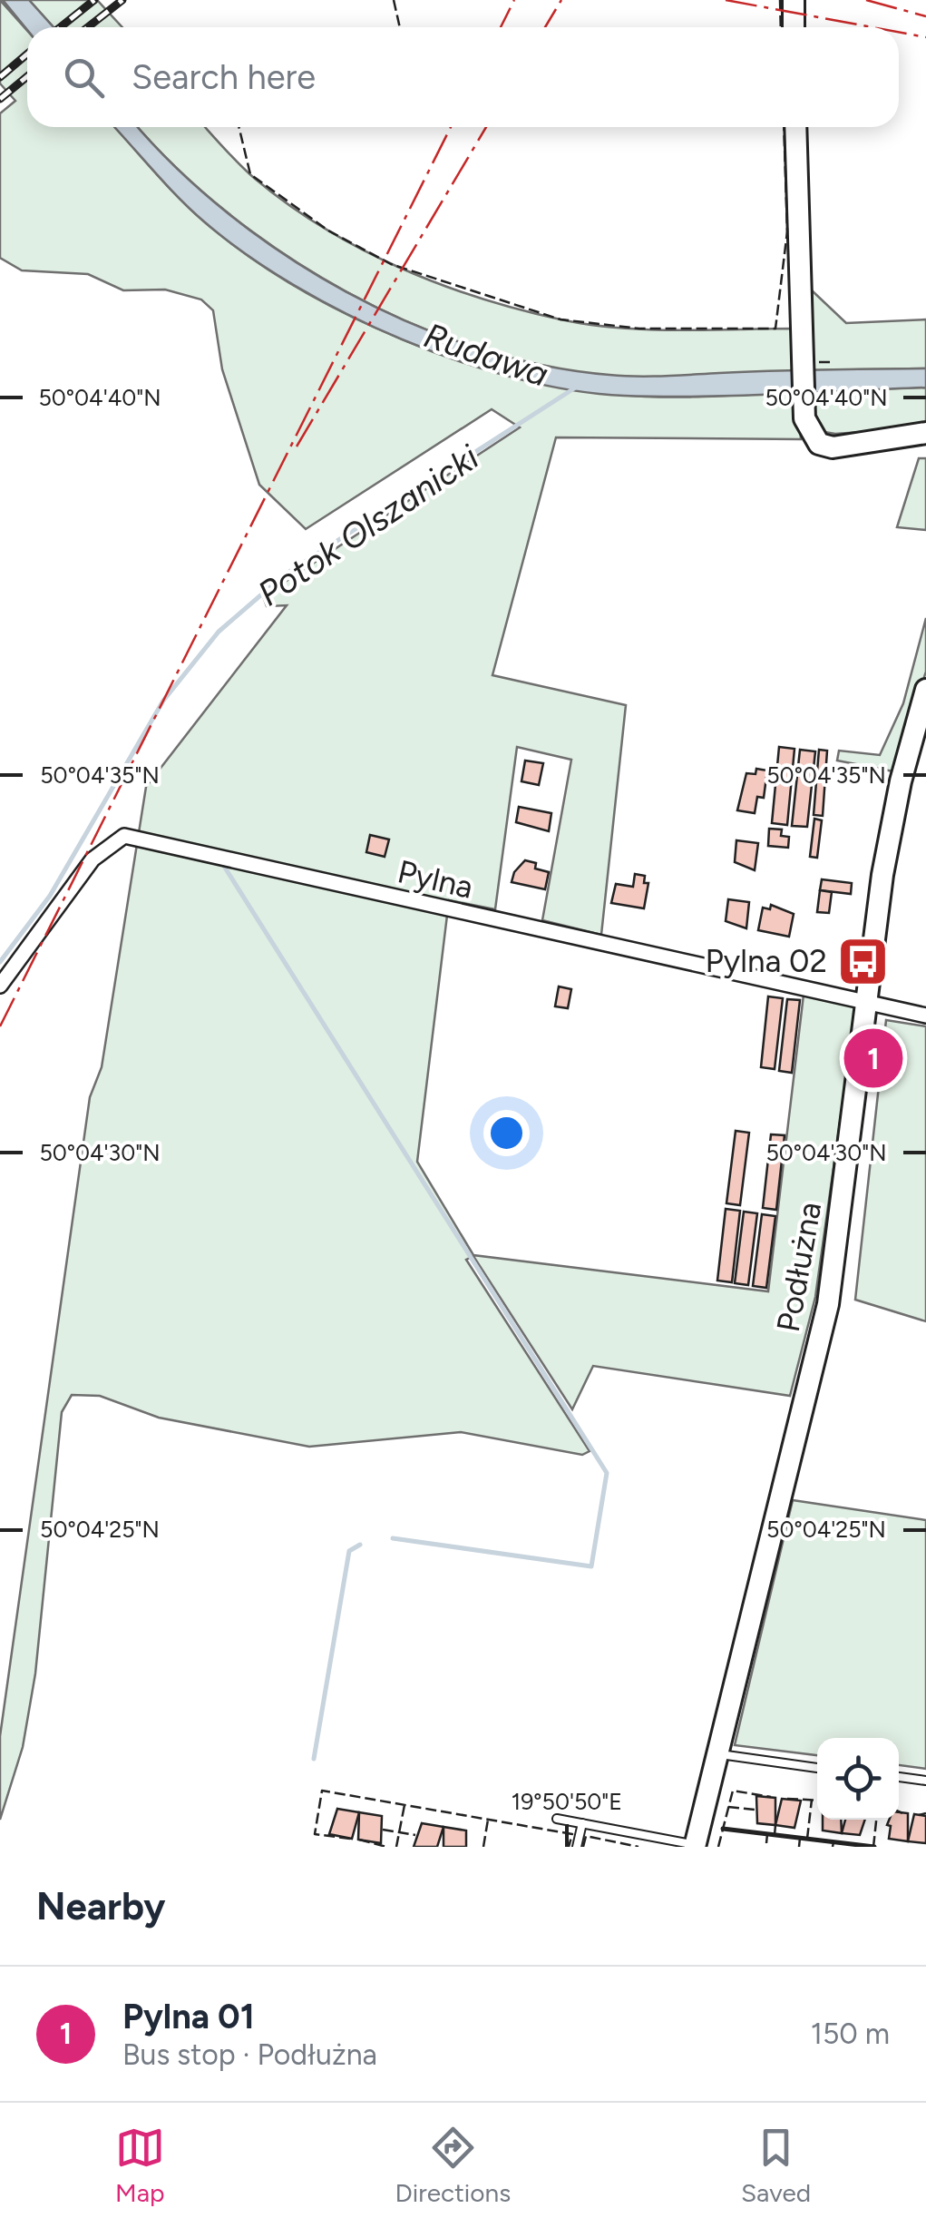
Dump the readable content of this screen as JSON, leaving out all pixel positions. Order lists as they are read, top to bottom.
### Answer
{
  "streets": {
    "street": ["Pylna", "Podłużna"]
  },
  "crossings": [
    ["Pylna", "Podłużna"]
  ],
  "water": ["Rudawa", "Potok Olszanicki"],
  "places": {
    "bus stop": ["Pylna 02"]
  },
  "page": {
    "search": "Search here",
    "pins": "1",
    "heading": "Nearby",
    "list": [
      {
        "mark": "1",
        "name": "Pylna 01",
        "note": "Bus stop · Podłużna",
        "value": "150 m"
      }
    ],
    "nav": ["Map", "Directions", "Saved"]
  },
  "coordinates": [
    "50°04'40\"N",
    "50°04'35\"N",
    "50°04'30\"N",
    "50°04'25\"N",
    "19°50'50\"E"
  ]
}
